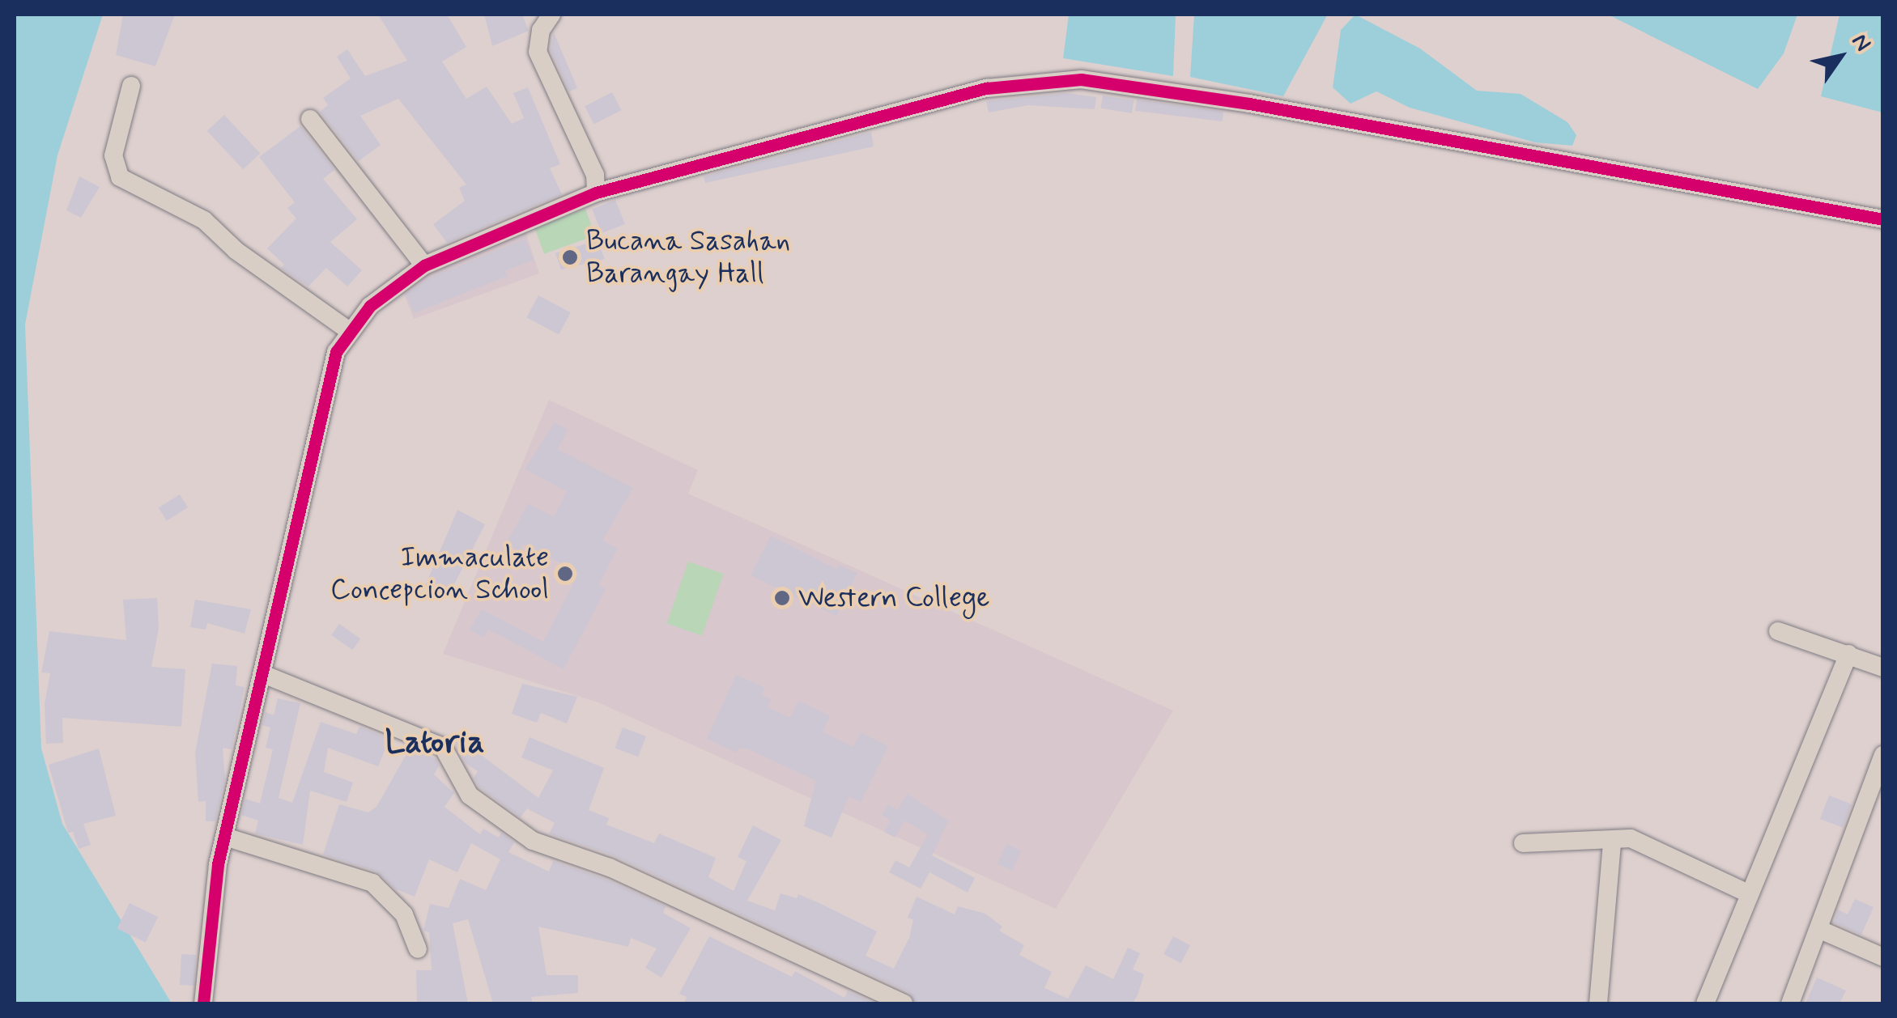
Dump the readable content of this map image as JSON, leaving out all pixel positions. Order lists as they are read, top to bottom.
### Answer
{
  "districts": ["Latoria"],
  "places": ["Bucana Sasahan Barangay Hall", "Immaculate Concepcion School", "Western College"],
  "north": "top right"
}
